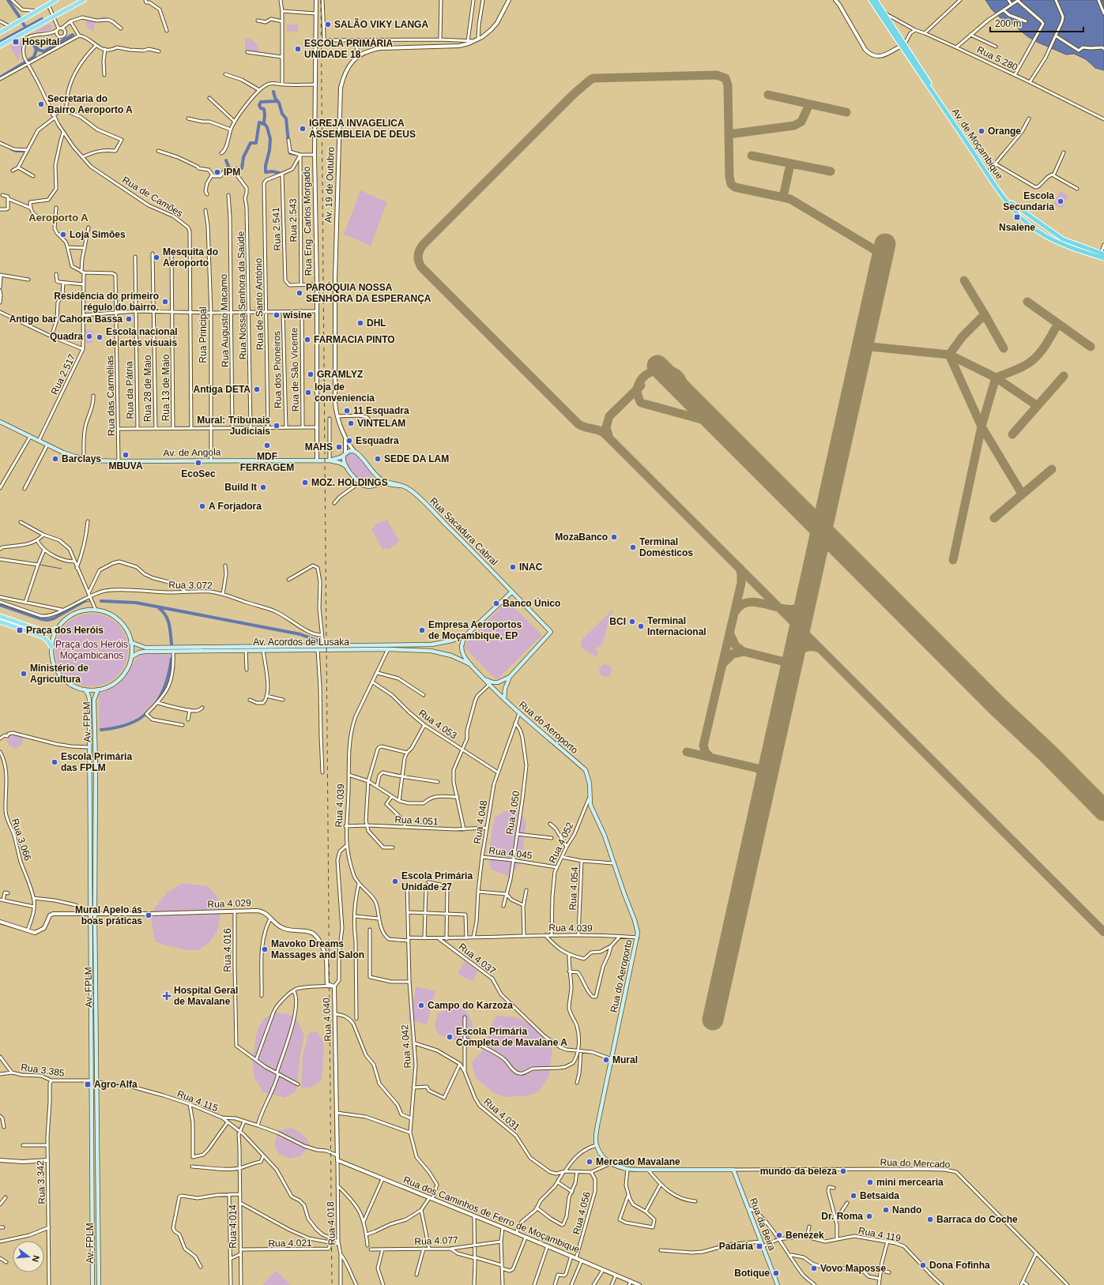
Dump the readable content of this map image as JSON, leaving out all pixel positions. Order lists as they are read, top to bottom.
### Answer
{
  "streets": {
    "highway": ["Av. de Moçambique"],
    "main road": [
      "Av. de Angola",
      "Rua Sacadura Cabral",
      "Av. Acordos de Lusaka",
      "Av. FPLM",
      "Rua do Aeroporto",
      "Rua da Beira"
    ],
    "street": [
      "Rua 5.280",
      "Av. 19 de Outubro",
      "Rua de Camões",
      "Rua 2.543",
      "Rua Eng. Carlos Morgado",
      "Rua 2.541",
      "Rua Nossa Senhora da Saúde",
      "Rua de Santo António",
      "Rua Augusto Macamo",
      "Rua Principal",
      "Rua dos Pioneiros",
      "Rua de São Vicente",
      "Rua 2.517",
      "Rua 13 de Maio",
      "Rua 28 de Maio",
      "Rua da Pátria",
      "Rua das Carmélias",
      "Rua 3.072",
      "Rua 4.053",
      "Rua 4.039",
      "Rua 4.050",
      "Rua 4.051",
      "Rua 4.048",
      "Rua 3.066",
      "Rua 4.052",
      "Rua 4.045",
      "Rua 4.054",
      "Rua 4.029",
      "Rua 4.016",
      "Rua 4.037",
      "Rua 4.040",
      "Rua 4.042",
      "Rua 3.385",
      "Rua 4.115",
      "Rua 4.031",
      "Rua do Mercado",
      "Rua 3.342",
      "Rua 4.056",
      "Rua dos Caminhos de Ferro de Moçambique",
      "Rua 4.018",
      "Rua 4.014",
      "Rua 4.119",
      "Rua 4.077",
      "Rua 4.021"
    ]
  },
  "crossings": [
    ["Rua 5.280", "Av. de Moçambique"],
    ["Rua 2.543", "Rua 2.541"],
    ["Rua Eng. Carlos Morgado", "Av. de Angola"],
    ["Rua 2.541", "Rua de Santo António"],
    ["Rua Principal", "Av. de Angola"],
    ["Rua 2.517", "Rua das Carmélias"],
    ["Rua 2.517", "Av. de Angola"],
    ["Rua das Carmélias", "Av. de Angola"],
    ["Av. Acordos de Lusaka", "Av. FPLM"],
    ["Av. Acordos de Lusaka", "Rua do Aeroporto"],
    ["Av. Acordos de Lusaka", "Rua 4.039"],
    ["Av. FPLM", "Rua 4.029"],
    ["Av. FPLM", "Rua 3.385"],
    ["Av. FPLM", "Rua 4.115"],
    ["Rua 4.053", "Rua 4.039"],
    ["Rua 4.053", "Rua 4.048"],
    ["Rua do Aeroporto", "Rua 4.039"],
    ["Rua do Aeroporto", "Rua 4.048"],
    ["Rua do Aeroporto", "Rua 4.052"],
    ["Rua do Aeroporto", "Rua 4.037"],
    ["Rua 4.039", "Rua 4.051"],
    ["Rua 4.039", "Rua 4.048"],
    ["Rua 4.039", "Rua 4.052"],
    ["Rua 4.039", "Rua 4.054"],
    ["Rua 4.039", "Rua 4.037"],
    ["Rua 4.039", "Rua 4.040"],
    ["Rua 4.039", "Rua 4.042"],
    ["Rua 4.050", "Rua 4.048"],
    ["Rua 4.050", "Rua 4.045"],
    ["Rua 4.051", "Rua 4.048"],
    ["Rua 4.048", "Rua 4.045"],
    ["Rua 3.066", "Rua 4.029"],
    ["Rua 4.052", "Rua 4.045"],
    ["Rua 4.029", "Rua 4.016"],
    ["Rua 4.029", "Rua 4.040"],
    ["Rua 4.040", "Rua 4.115"],
    ["Rua 4.040", "Rua dos Caminhos de Ferro de Moçambique"],
    ["Rua 4.040", "Rua 4.018"],
    ["Rua 4.042", "Rua 4.031"],
    ["Rua 4.042", "Rua dos Caminhos de Ferro de Moçambique"],
    ["Rua 3.385", "Rua 3.342"],
    ["Rua 4.031", "Rua 4.056"],
    ["Rua do Mercado", "Rua da Beira"],
    ["Rua 4.056", "Rua dos Caminhos de Ferro de Moçambique"],
    ["Rua dos Caminhos de Ferro de Moçambique", "Rua 4.018"],
    ["Rua da Beira", "Rua 4.119"],
    ["Rua 4.014", "Rua 4.021"]
  ],
  "districts": ["Aeroporto A"],
  "parks": ["Praça dos Heróis Moçambicanos"],
  "places": {
    "other": [
      "SALÃO VIKY LANGA",
      "ESCOLA PRIMÁRIA UNIDADE 18",
      "Secretaria do Bairro Aeroporto A",
      "IGREJA INVAGELICA ASSEMBLEIA DE DEUS",
      "Orange",
      "IPM",
      "Escola Secundaria",
      "Loja Simões",
      "Mesquita do Aeroporto",
      "PARÓQUIA NOSSA SENHORA DA ESPERANÇA",
      "Residência do primeiro régulo do bairro.",
      "wisine",
      "Antigo bar Cahora Bassa",
      "DHL",
      "Quadra",
      "Escola nacional de artes visuais",
      "FARMACIA PINTO",
      "GRAMLYZ",
      "Antiga DETA",
      "loja de conveniencia",
      "11 Esquadra",
      "VINTELAM",
      "Mural: Tribunais Judiciais",
      "Esquadra",
      "MDF FERRAGEM",
      "MAHS",
      "MBUVA",
      "Barclays",
      "SEDE DA LAM",
      "EcoSec",
      "MOZ. HOLDINGS",
      "Build It",
      "A Forjadora",
      "MozaBanco",
      "Terminal Domésticos",
      "INAC",
      "Banco Único",
      "BCI",
      "Terminal Internacional",
      "Empresa Aeroportos de Moçambique, EP",
      "Ministério de Agricultura",
      "Escola Primária das FPLM",
      "Escola Primária Unidade 27",
      "Mural Apelo ás boas práticas",
      "Mavoko Dreams Massages and Salon",
      "Campo do Karzoza",
      "Escola Primária Completa de Mavalane A",
      "Mural",
      "Mercado Mavalane",
      "mundo da beleza",
      "mini mercearia",
      "Betsaida",
      "Nando",
      "Dr. Roma",
      "Barraca do Coche",
      "Benezek",
      "Dona Fofinha",
      "Vovo Maposse",
      "Botique"
    ],
    "transit": [
      "Hospital",
      "Nsalene",
      "Praça dos Heróis",
      "Agro-Alfa",
      "Padaria"
    ],
    "health": ["Hospital Geral de Mavalane"]
  },
  "scale_bar": "200 m",
  "north": "right"
}
